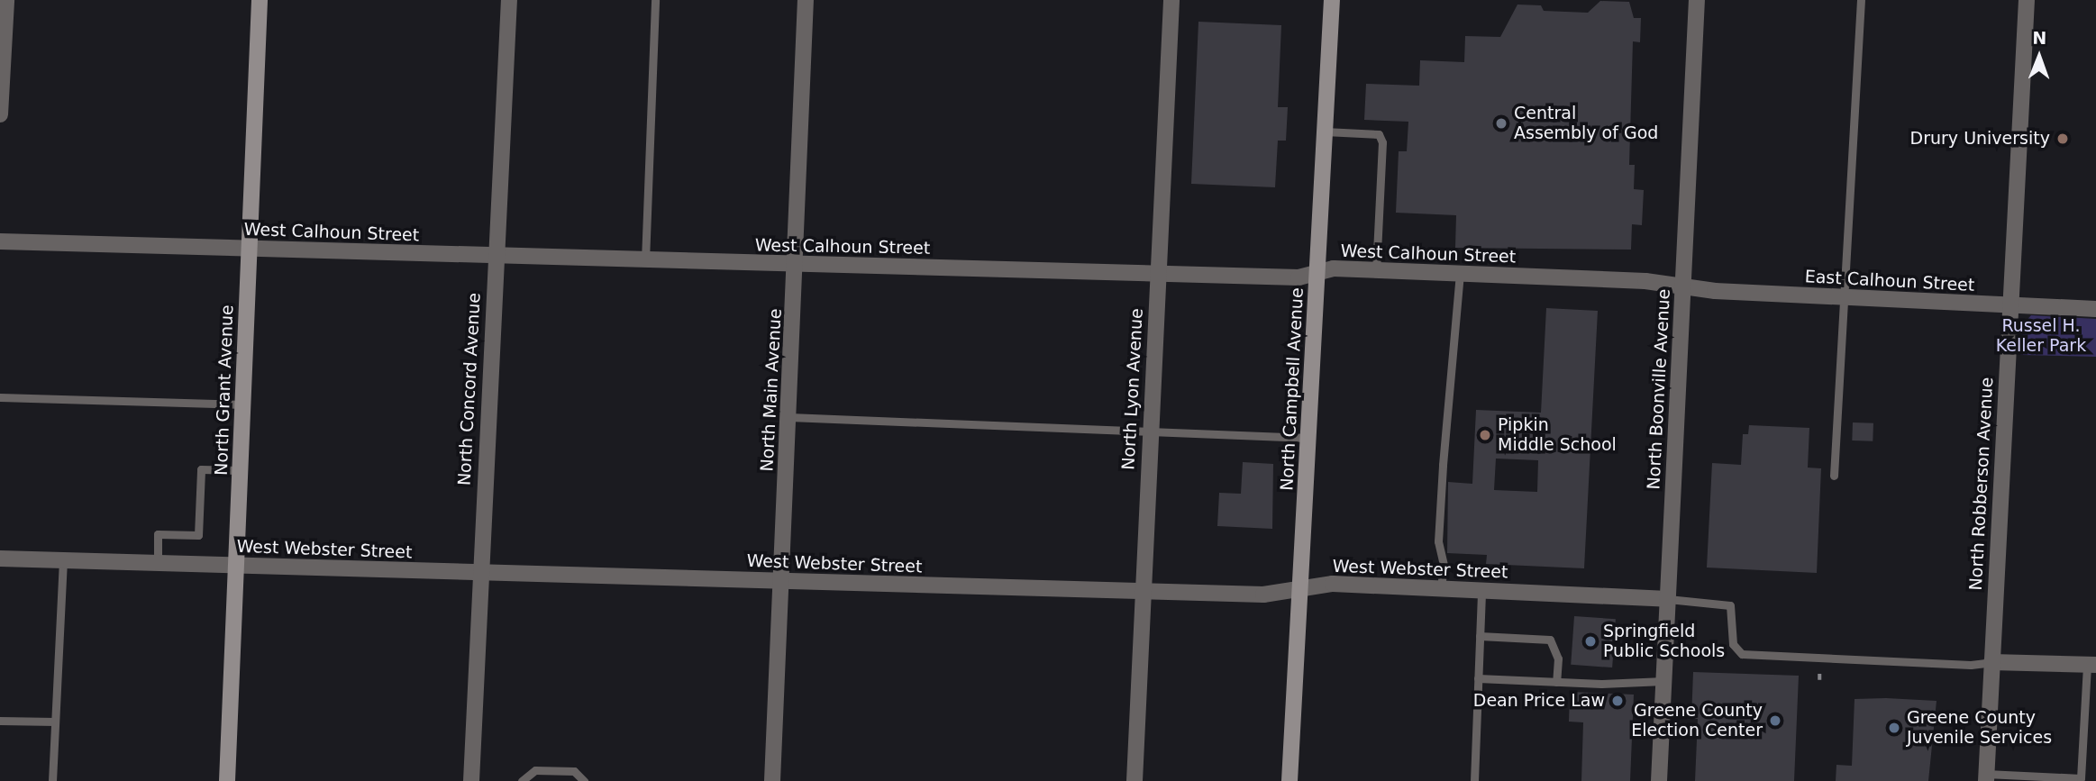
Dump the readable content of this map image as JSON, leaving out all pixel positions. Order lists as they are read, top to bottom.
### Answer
{
  "streets": {
    "main road": ["North Campbell Avenue", "North Grant Avenue"],
    "street": [
      "West Calhoun Street",
      "East Calhoun Street",
      "North Concord Avenue",
      "North Lyon Avenue",
      "North Boonville Avenue",
      "North Main Avenue",
      "North Robberson Avenue",
      "West Webster Street"
    ]
  },
  "crossings": [
    ["West Calhoun Street", "East Calhoun Street"],
    ["West Calhoun Street", "North Concord Avenue"],
    ["West Calhoun Street", "North Lyon Avenue"],
    ["West Calhoun Street", "North Campbell Avenue"],
    ["West Calhoun Street", "North Boonville Avenue"],
    ["West Calhoun Street", "North Grant Avenue"],
    ["West Calhoun Street", "North Main Avenue"],
    ["East Calhoun Street", "North Boonville Avenue"],
    ["East Calhoun Street", "North Robberson Avenue"],
    ["North Concord Avenue", "West Webster Street"],
    ["North Lyon Avenue", "West Webster Street"],
    ["North Campbell Avenue", "West Webster Street"],
    ["North Boonville Avenue", "West Webster Street"],
    ["North Grant Avenue", "West Webster Street"],
    ["North Main Avenue", "West Webster Street"]
  ],
  "parks": ["Russel H. Keller Park"],
  "places": [
    "Central Assembly of God",
    "Drury University",
    "Pipkin Middle School",
    "Springfield Public Schools",
    "Dean Price Law",
    "Greene County Election Center",
    "Greene County Juvenile Services"
  ],
  "north": "top"
}
